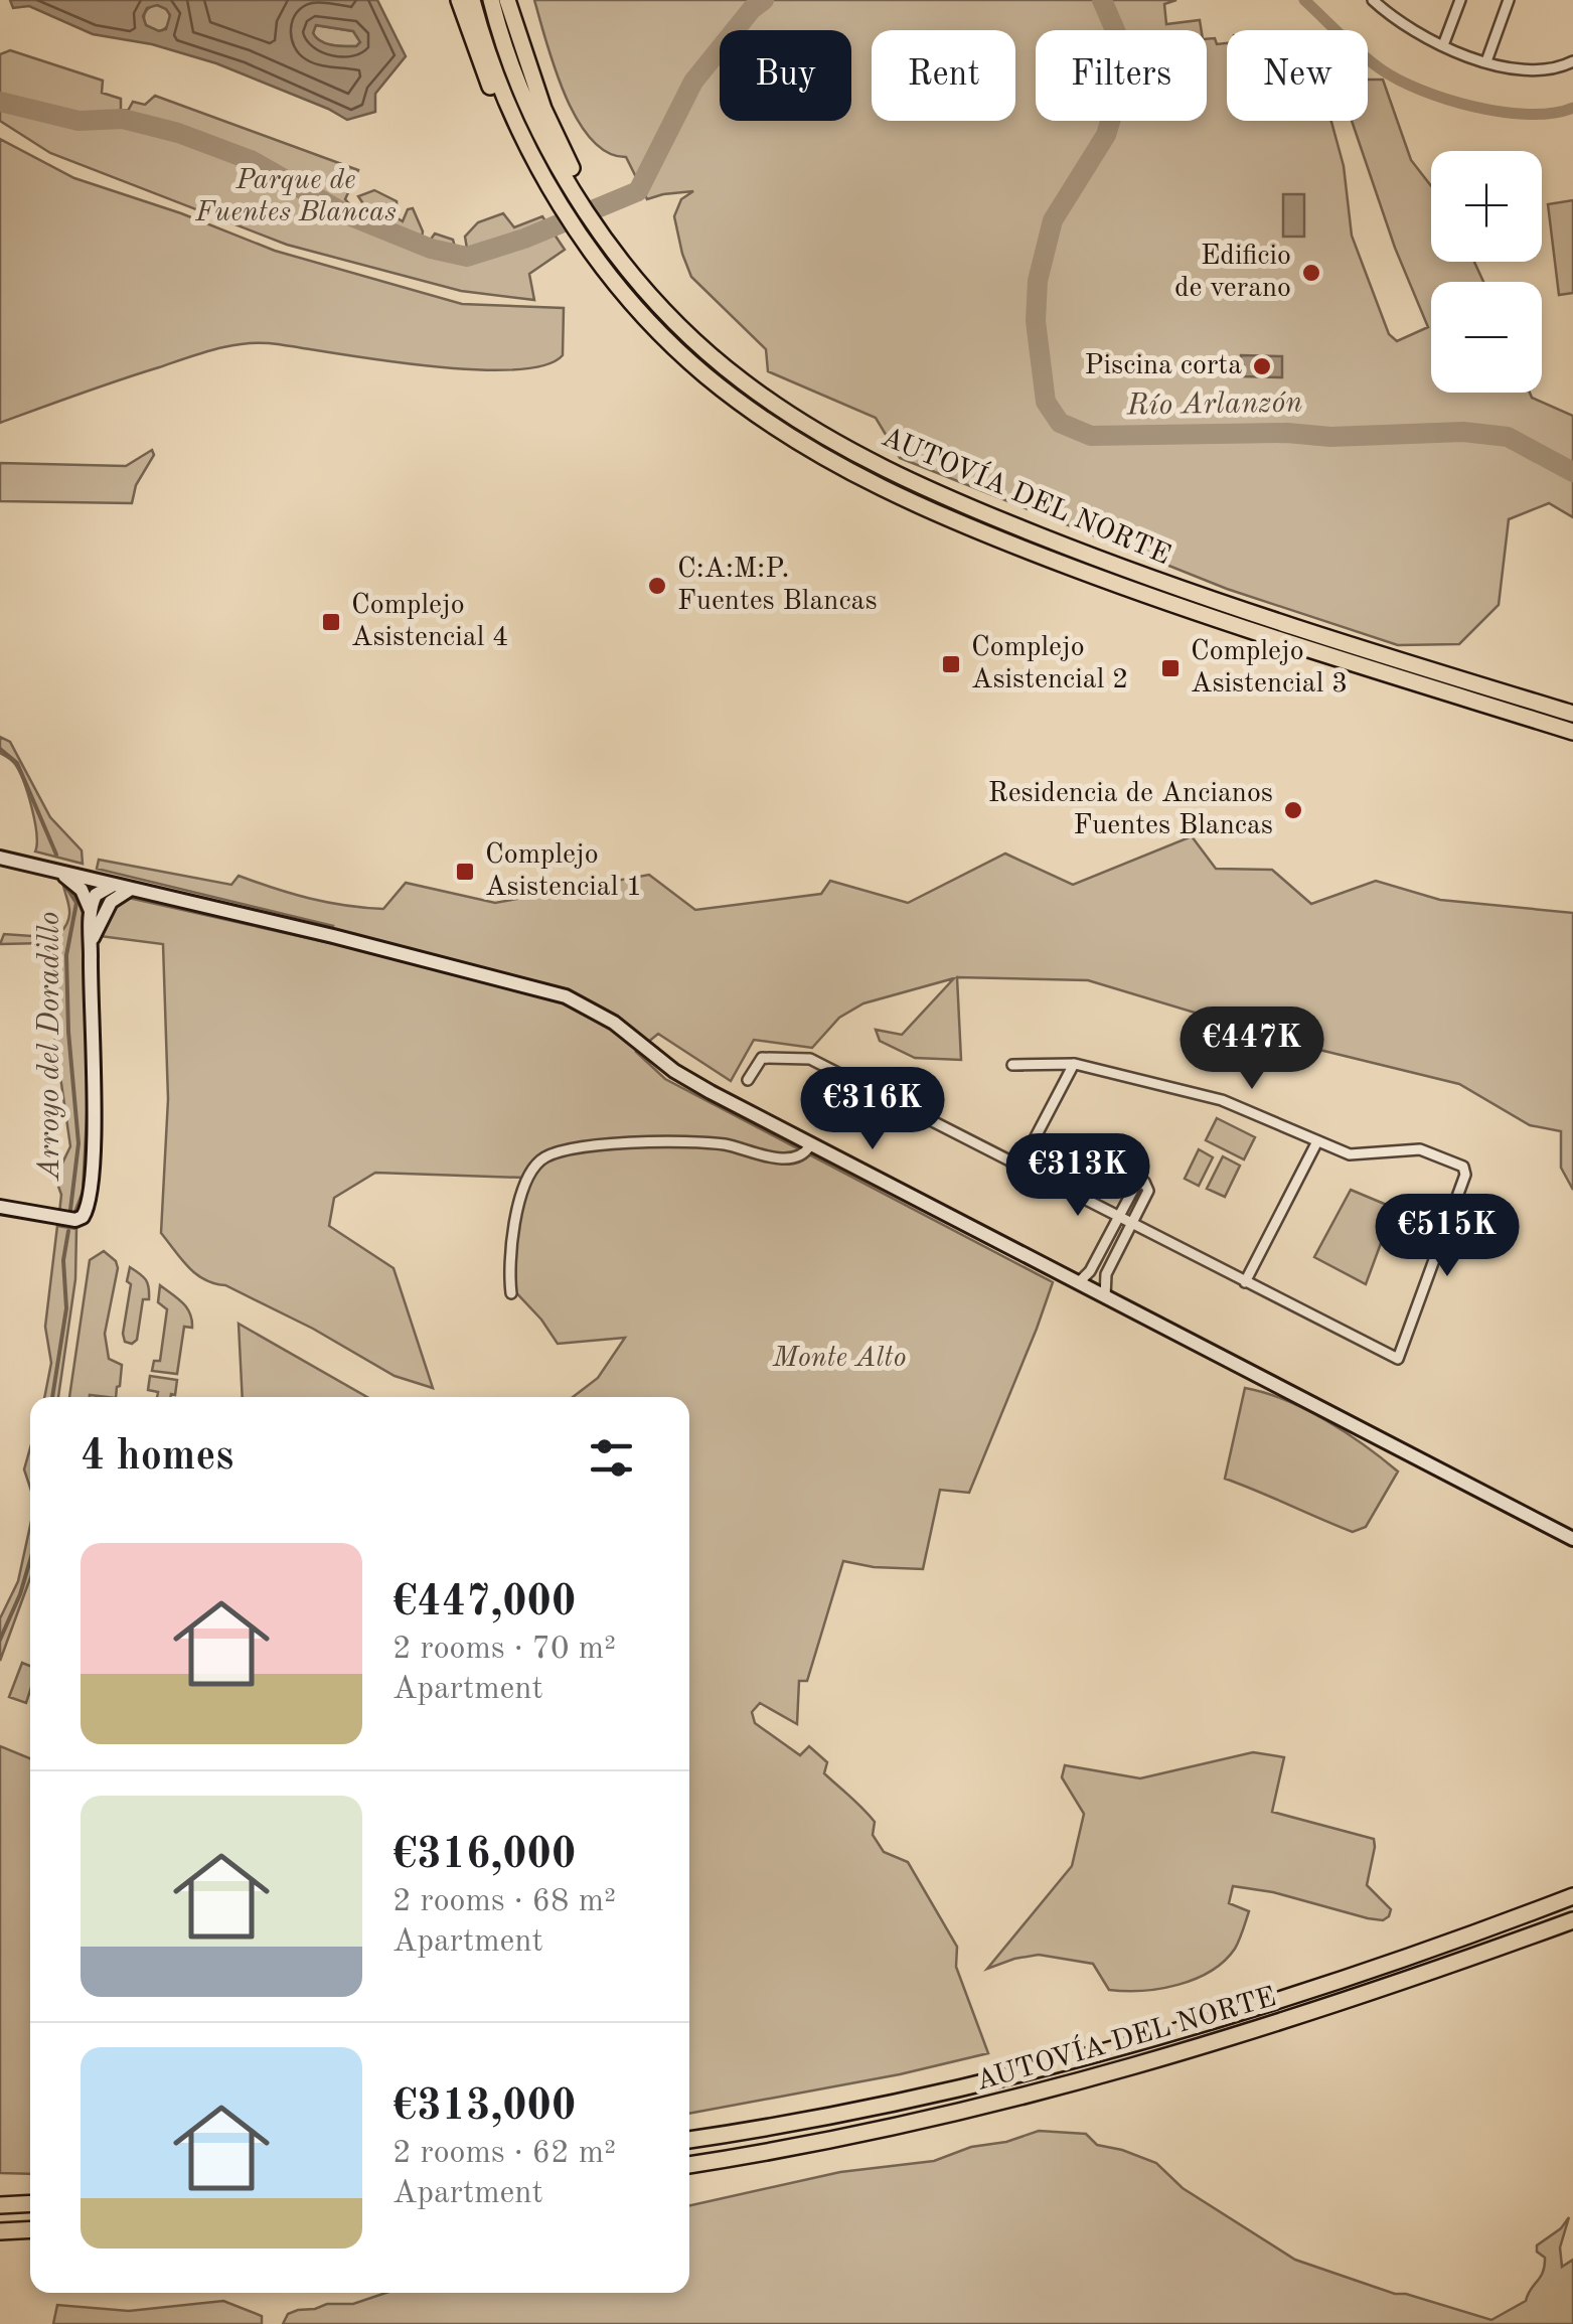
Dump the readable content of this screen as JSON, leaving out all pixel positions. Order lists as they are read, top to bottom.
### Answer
{
  "streets": {
    "highway": ["AUTOVÍA DEL NORTE"]
  },
  "water": ["Río Arlanzón", "Arroyo del Doradillo"],
  "parks": ["Parque de Fuentes Blancas", "Monte Alto"],
  "places": {
    "other": [
      "Edificio de verano",
      "Piscina corta",
      "C:A:M:P. Fuentes Blancas",
      "Residencia de Ancianos Fuentes Blancas"
    ],
    "transit": [
      "Complejo Asistencial 4",
      "Complejo Asistencial 2",
      "Complejo Asistencial 3",
      "Complejo Asistencial 1"
    ]
  },
  "page": {
    "chip": [
      "Buy",
      "Rent",
      "Filters",
      "New"
    ],
    "map_buttons": ["+", "−"],
    "price": [
      "€447K",
      "€316K",
      "€313K",
      "€515K"
    ],
    "heading": "4 homes",
    "list": [
      {
        "name": "€447,000",
        "note": "2 rooms · 70 m² · Apartment"
      },
      {
        "name": "€316,000",
        "note": "2 rooms · 68 m² · Apartment"
      },
      {
        "name": "€313,000",
        "note": "2 rooms · 62 m² · Apartment"
      }
    ]
  }
}
